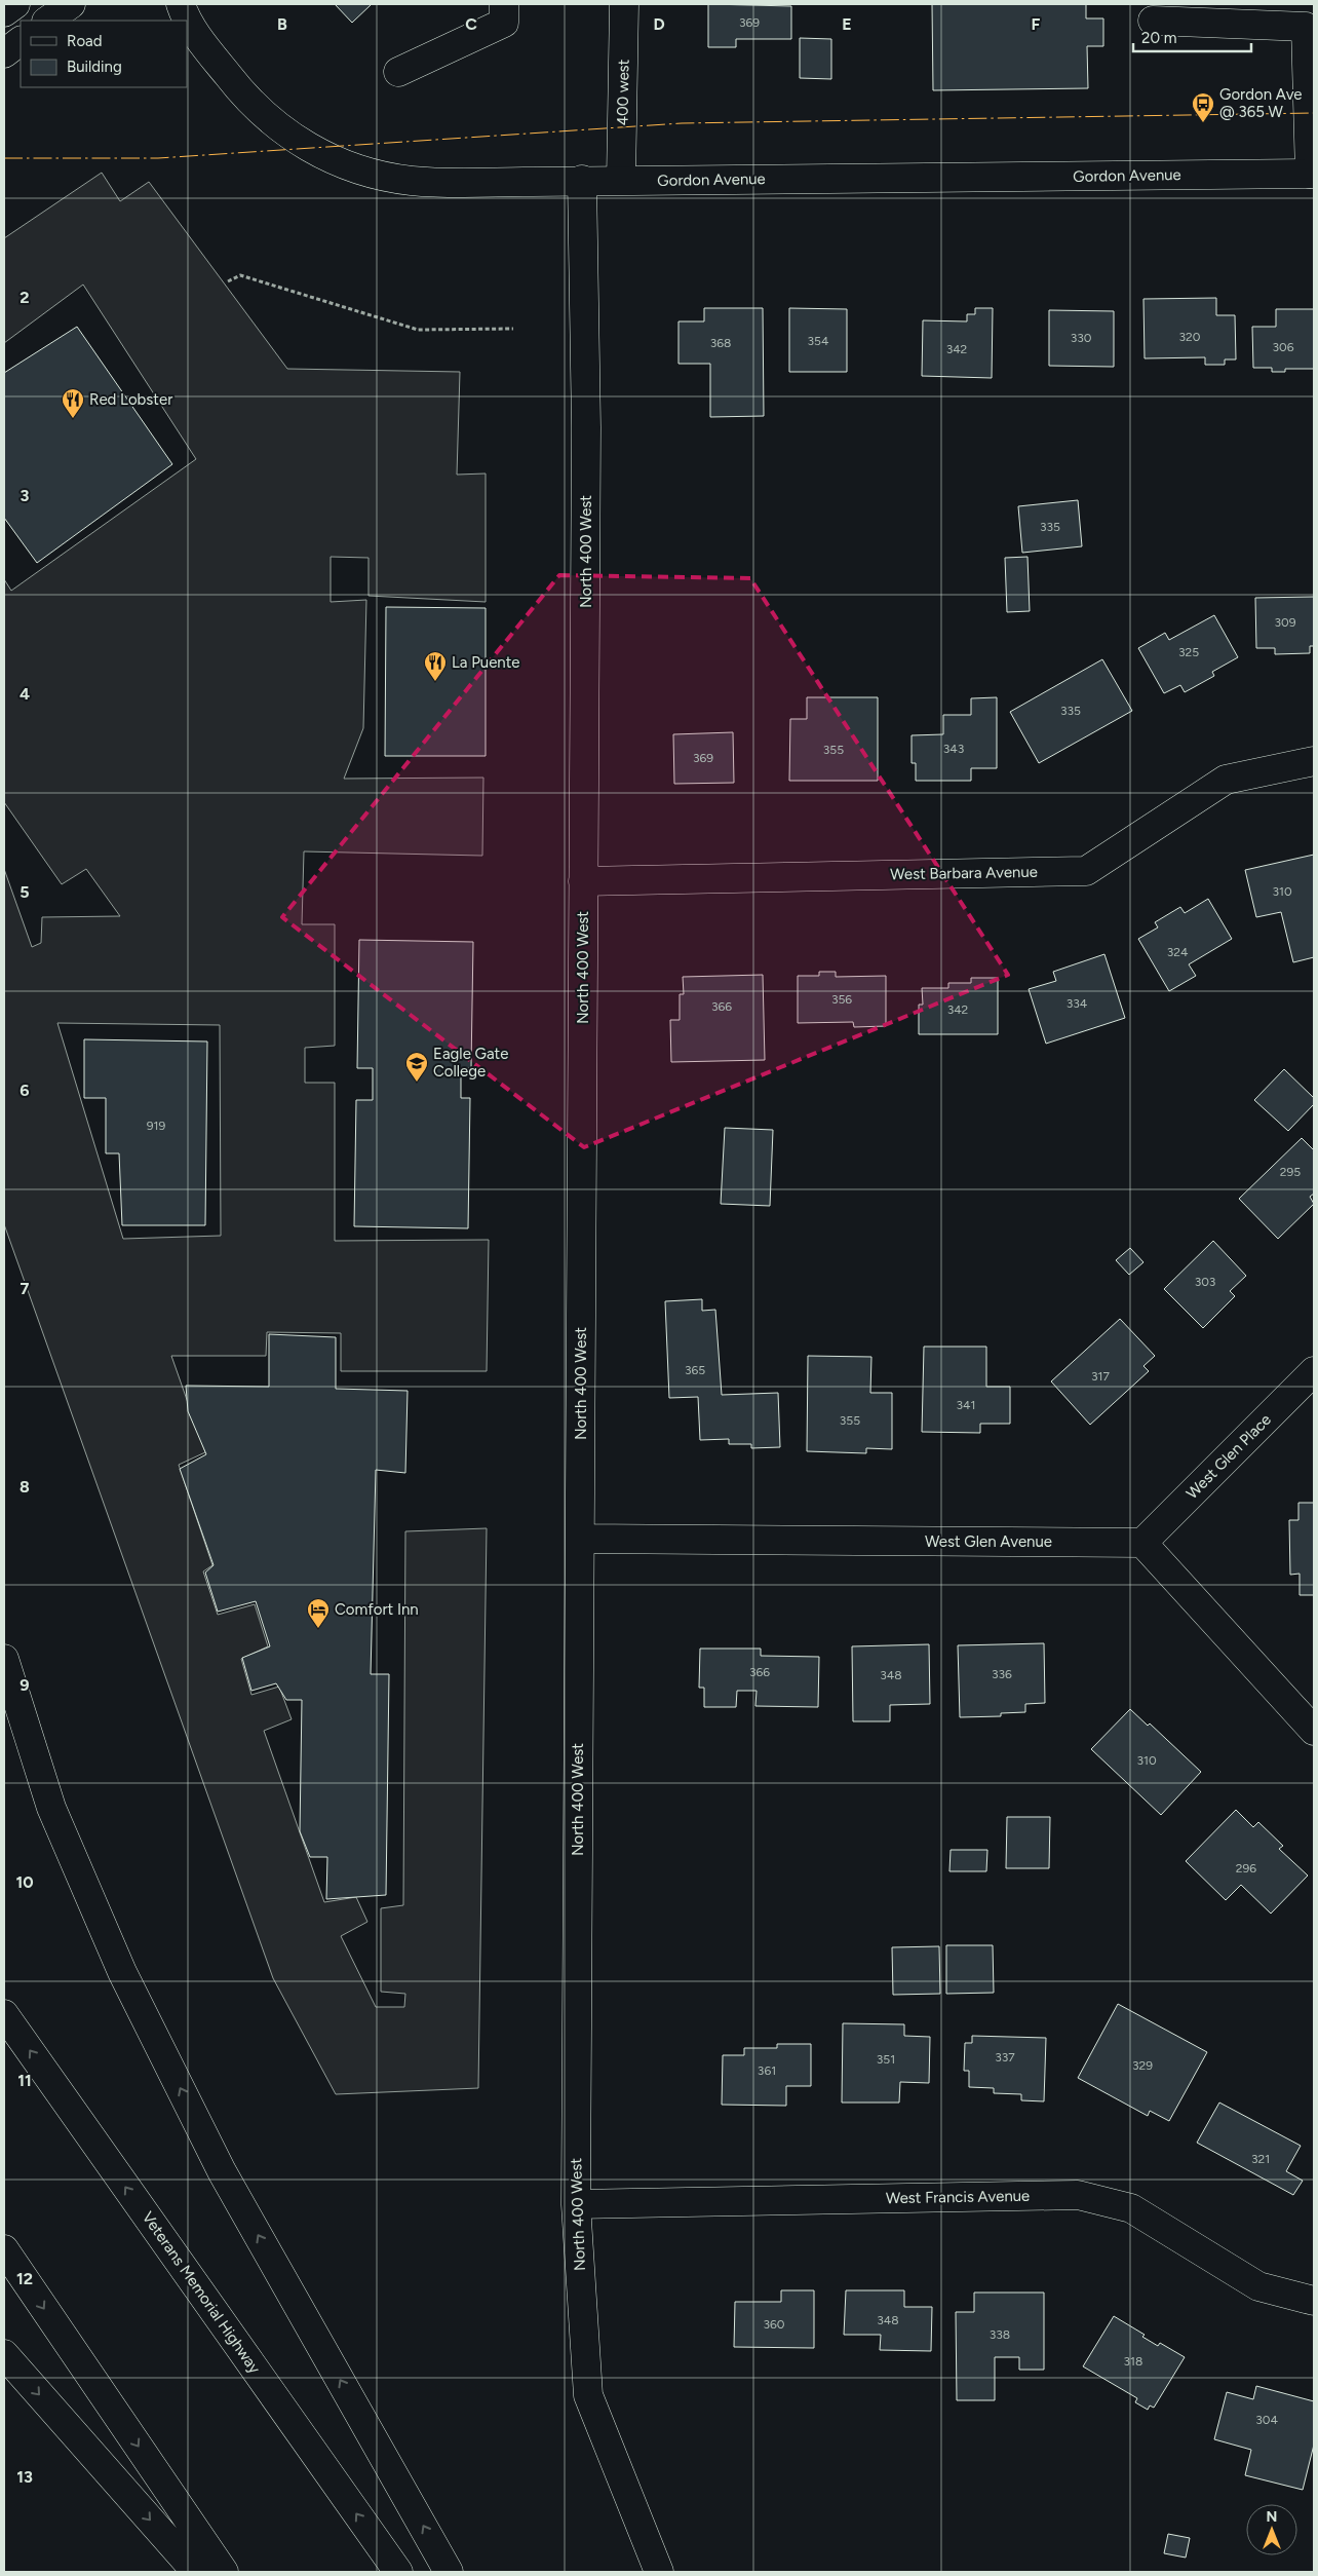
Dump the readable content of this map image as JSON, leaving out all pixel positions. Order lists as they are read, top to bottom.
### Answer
{
  "streets": {
    "main road": [
      "400 west",
      "Gordon Avenue",
      "North 400 West",
      "West Barbara Avenue",
      "West Glen Place",
      "West Glen Avenue",
      "West Francis Avenue",
      "Veterans Memorial Highway"
    ]
  },
  "crossings": [
    ["400 west", "Gordon Avenue"],
    ["Gordon Avenue", "North 400 West"],
    ["North 400 West", "West Barbara Avenue"],
    ["North 400 West", "West Glen Avenue"],
    ["North 400 West", "West Francis Avenue"],
    ["West Glen Place", "West Glen Avenue"]
  ],
  "places": {
    "bus stop": ["Gordon Ave @ 365 W"],
    "restaurant": ["Red Lobster", "La Puente"],
    "school or university": ["Eagle Gate College"],
    "hotel": ["Comfort Inn"]
  },
  "house_numbers": [
    "369",
    "320",
    "330",
    "354",
    "368",
    "306",
    "342",
    "335",
    "309",
    "325",
    "335",
    "343",
    "355",
    "369",
    "310",
    "324",
    "356",
    "334",
    "366",
    "342",
    "919",
    "295",
    "303",
    "365",
    "317",
    "341",
    "355",
    "366",
    "336",
    "348",
    "310",
    "296",
    "337",
    "351",
    "329",
    "361",
    "321",
    "348",
    "360",
    "338",
    "318",
    "304"
  ],
  "legend": ["Road", "Building"],
  "scale_bar": "20 m",
  "north": "top",
  "grid": {
    "columns": [
      "B",
      "C",
      "D",
      "E",
      "F"
    ],
    "rows": [
      "2",
      "3",
      "4",
      "5",
      "6",
      "7",
      "8",
      "9",
      "10",
      "11",
      "12",
      "13"
    ]
  }
}
